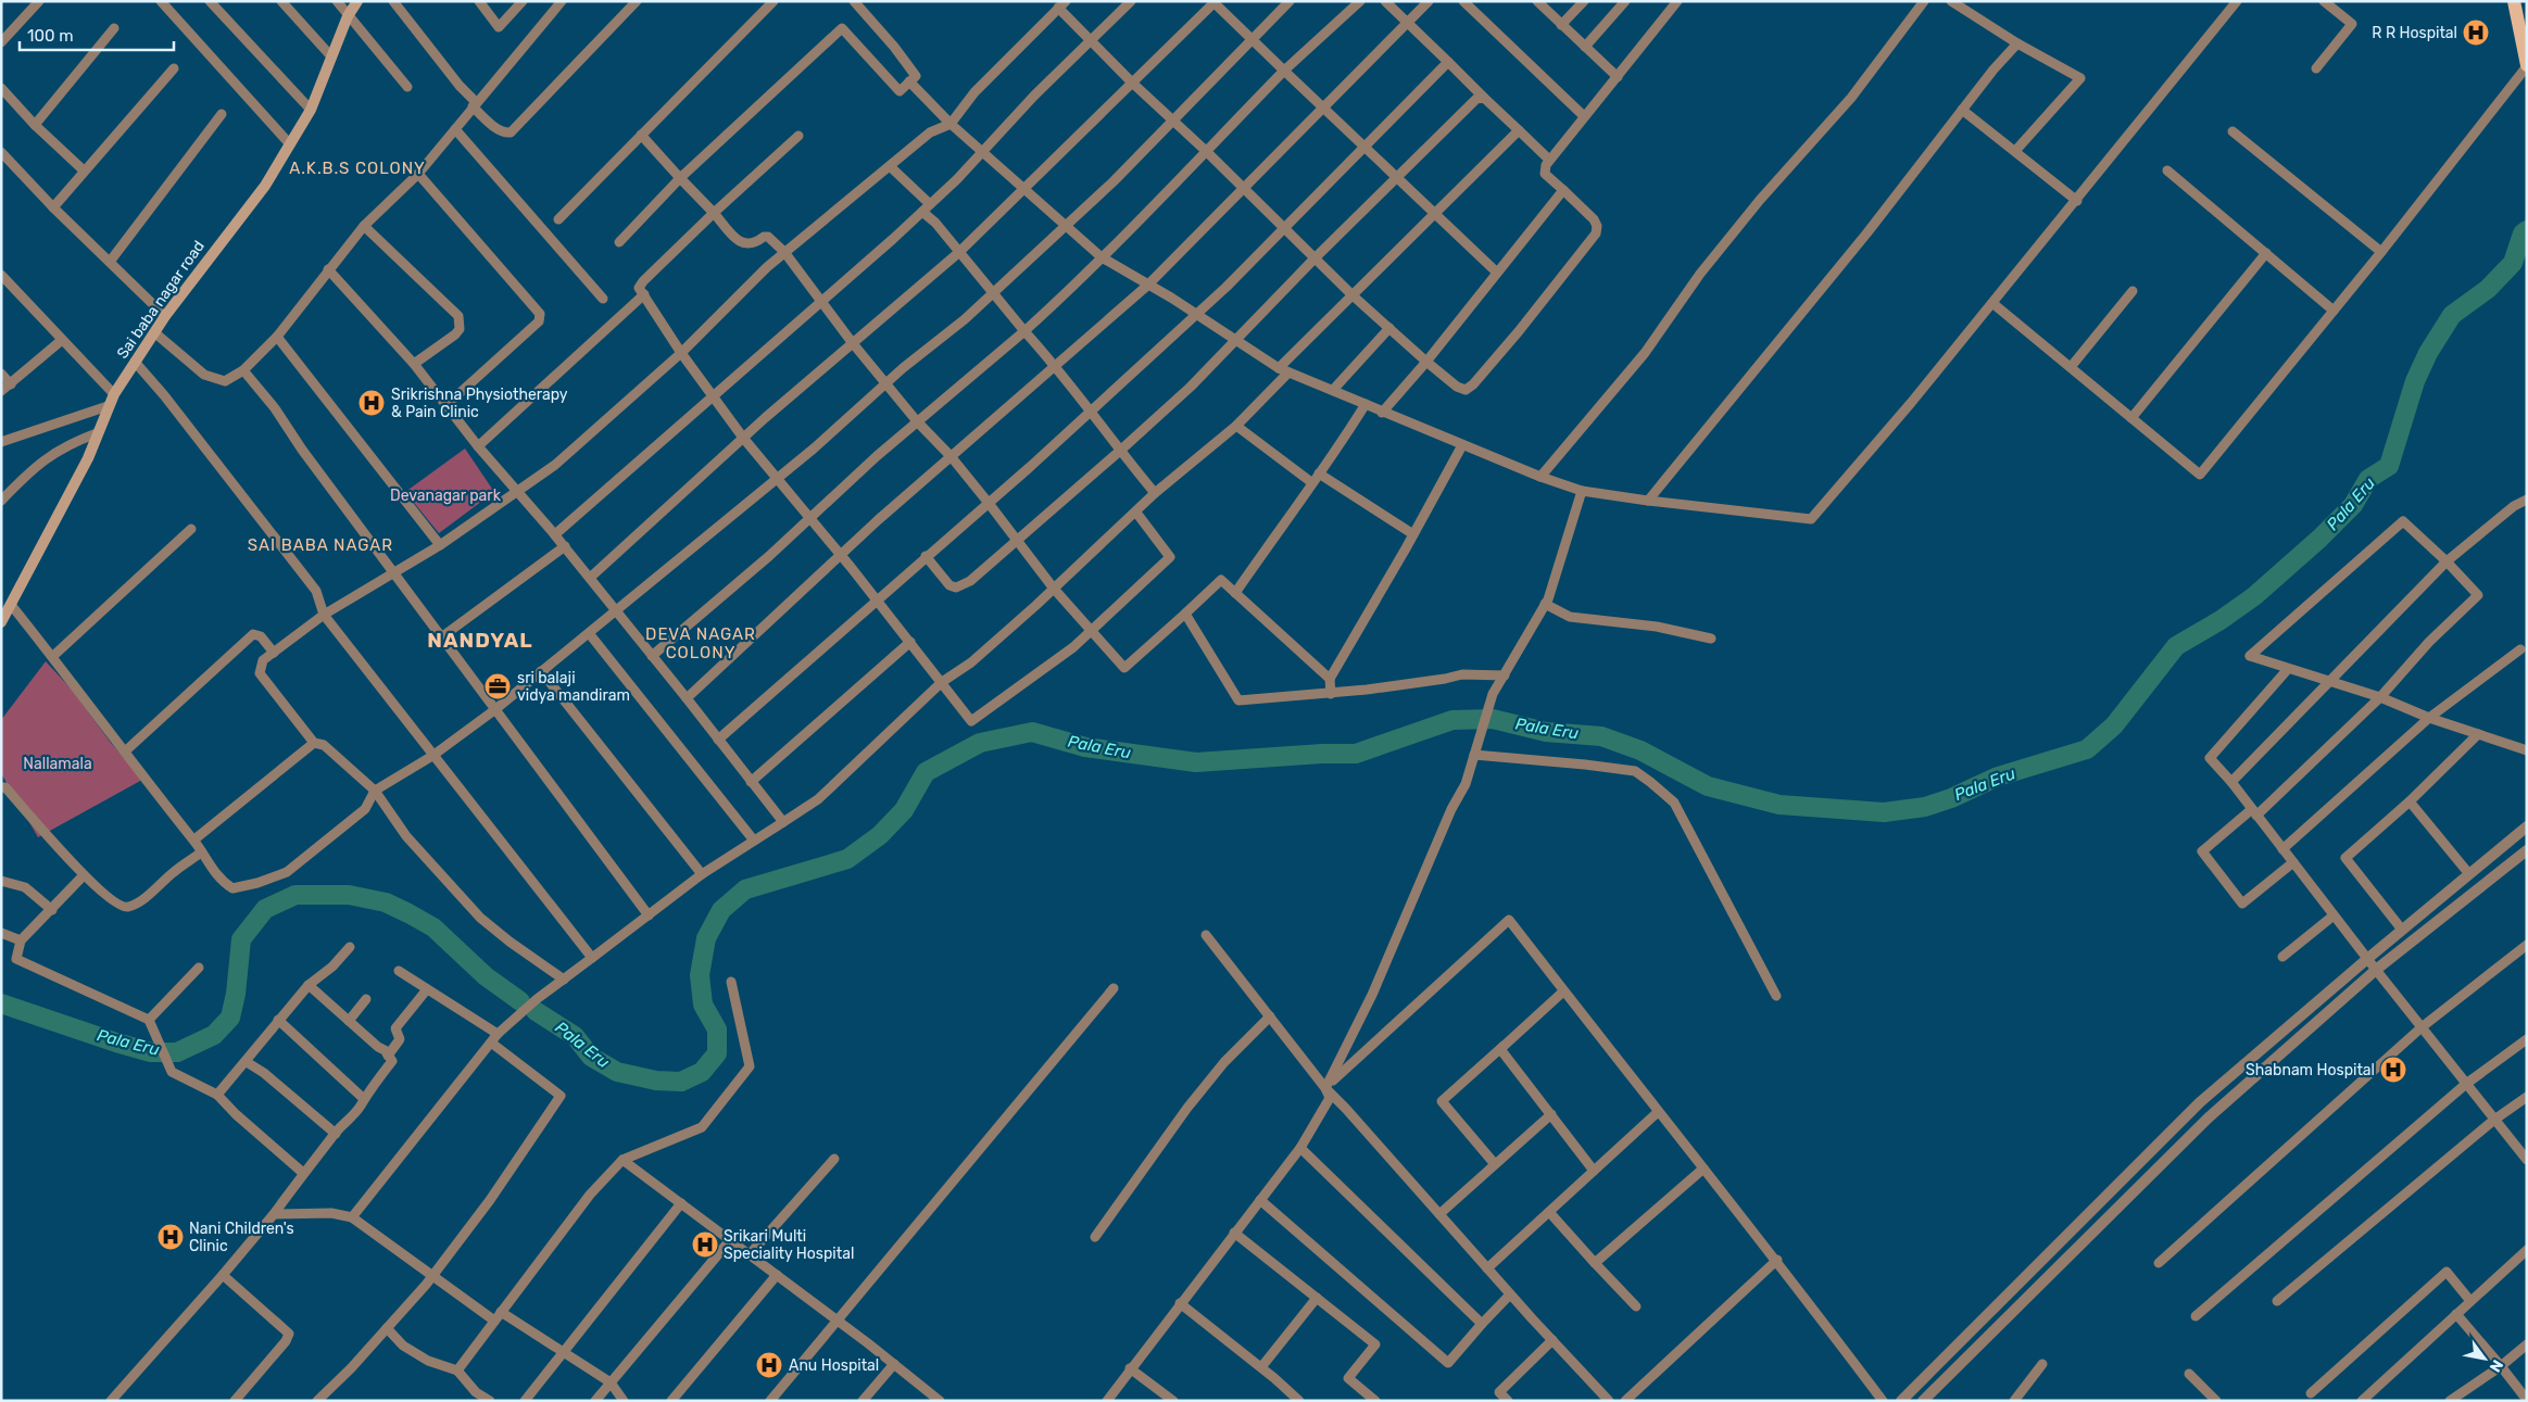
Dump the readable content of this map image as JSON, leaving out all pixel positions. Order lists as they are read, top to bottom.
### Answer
{
  "streets": {
    "main road": ["Sai baba nagar road"]
  },
  "districts": [
    "A.K.B.S COLONY",
    "SAI BABA NAGAR",
    "DEVA NAGAR COLONY",
    "NANDYAL"
  ],
  "water": ["Pala Eru"],
  "parks": ["Devanagar park", "Nallamala"],
  "places": {
    "hospital": [
      "R R Hospital",
      "Srikrishna Physiotherapy & Pain Clinic",
      "Shabnam Hospital",
      "Nani Children's Clinic",
      "Srikari Multi Speciality Hospital",
      "Anu Hospital"
    ],
    "office": ["sri balaji vidya mandiram"]
  },
  "scale_bar": "100 m",
  "north": "bottom right"
}
